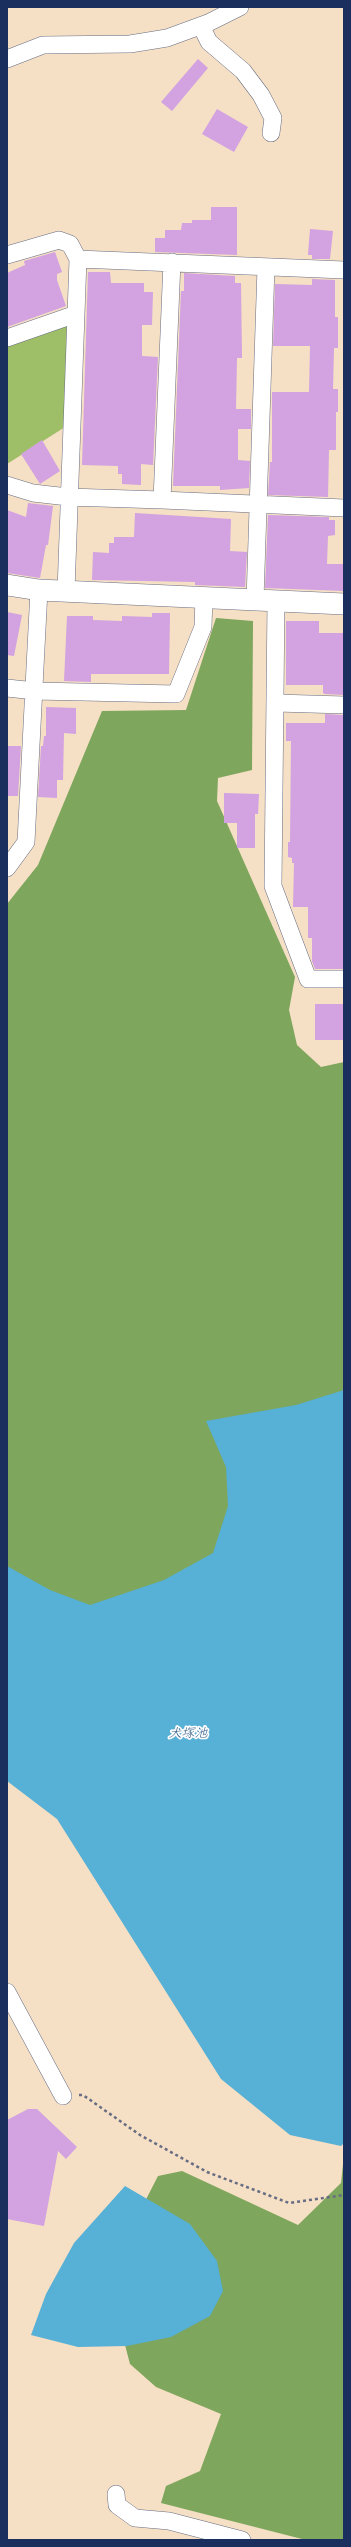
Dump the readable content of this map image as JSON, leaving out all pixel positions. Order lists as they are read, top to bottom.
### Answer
{
  "water": ["犬塚池"]
}
